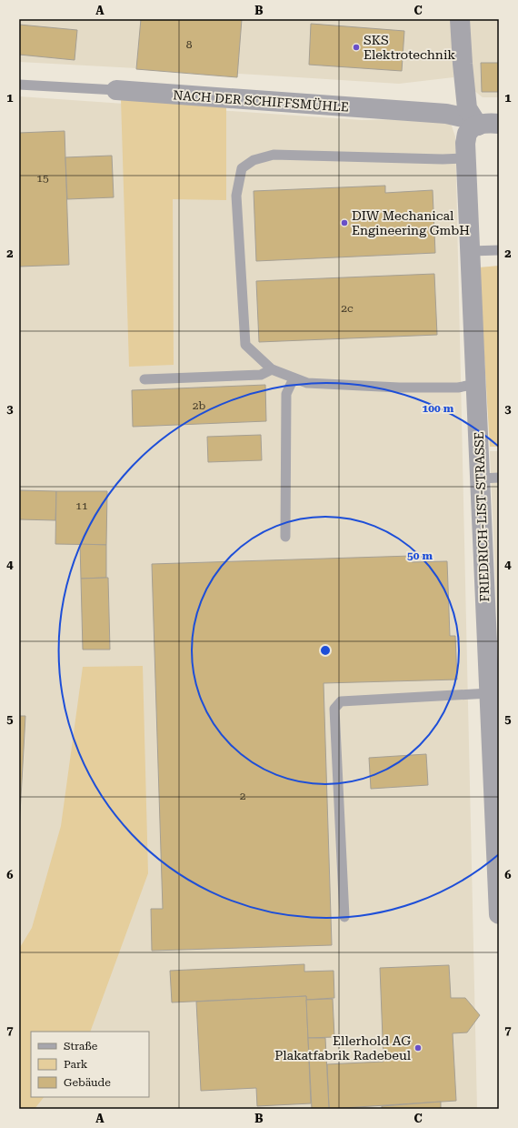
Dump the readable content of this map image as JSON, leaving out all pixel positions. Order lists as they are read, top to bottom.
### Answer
{
  "streets": {
    "street": ["NACH DER SCHIFFSMÜHLE", "FRIEDRICH-LIST-STRASSE"]
  },
  "crossings": [
    ["NACH DER SCHIFFSMÜHLE", "FRIEDRICH-LIST-STRASSE"]
  ],
  "places": ["SKS Elektrotechnik", "DIW Mechanical Engineering GmbH", "Ellerhold AG Plakatfabrik Radebeul"],
  "house_numbers": [
    "8",
    "15",
    "2c",
    "2b",
    "11",
    "2"
  ],
  "legend": ["Straße", "Park", "Gebäude"],
  "grid": {
    "columns": ["A", "B", "C"],
    "rows": [
      "1",
      "2",
      "3",
      "4",
      "5",
      "6",
      "7"
    ]
  },
  "rings": ["100 m", "50 m"]
}
